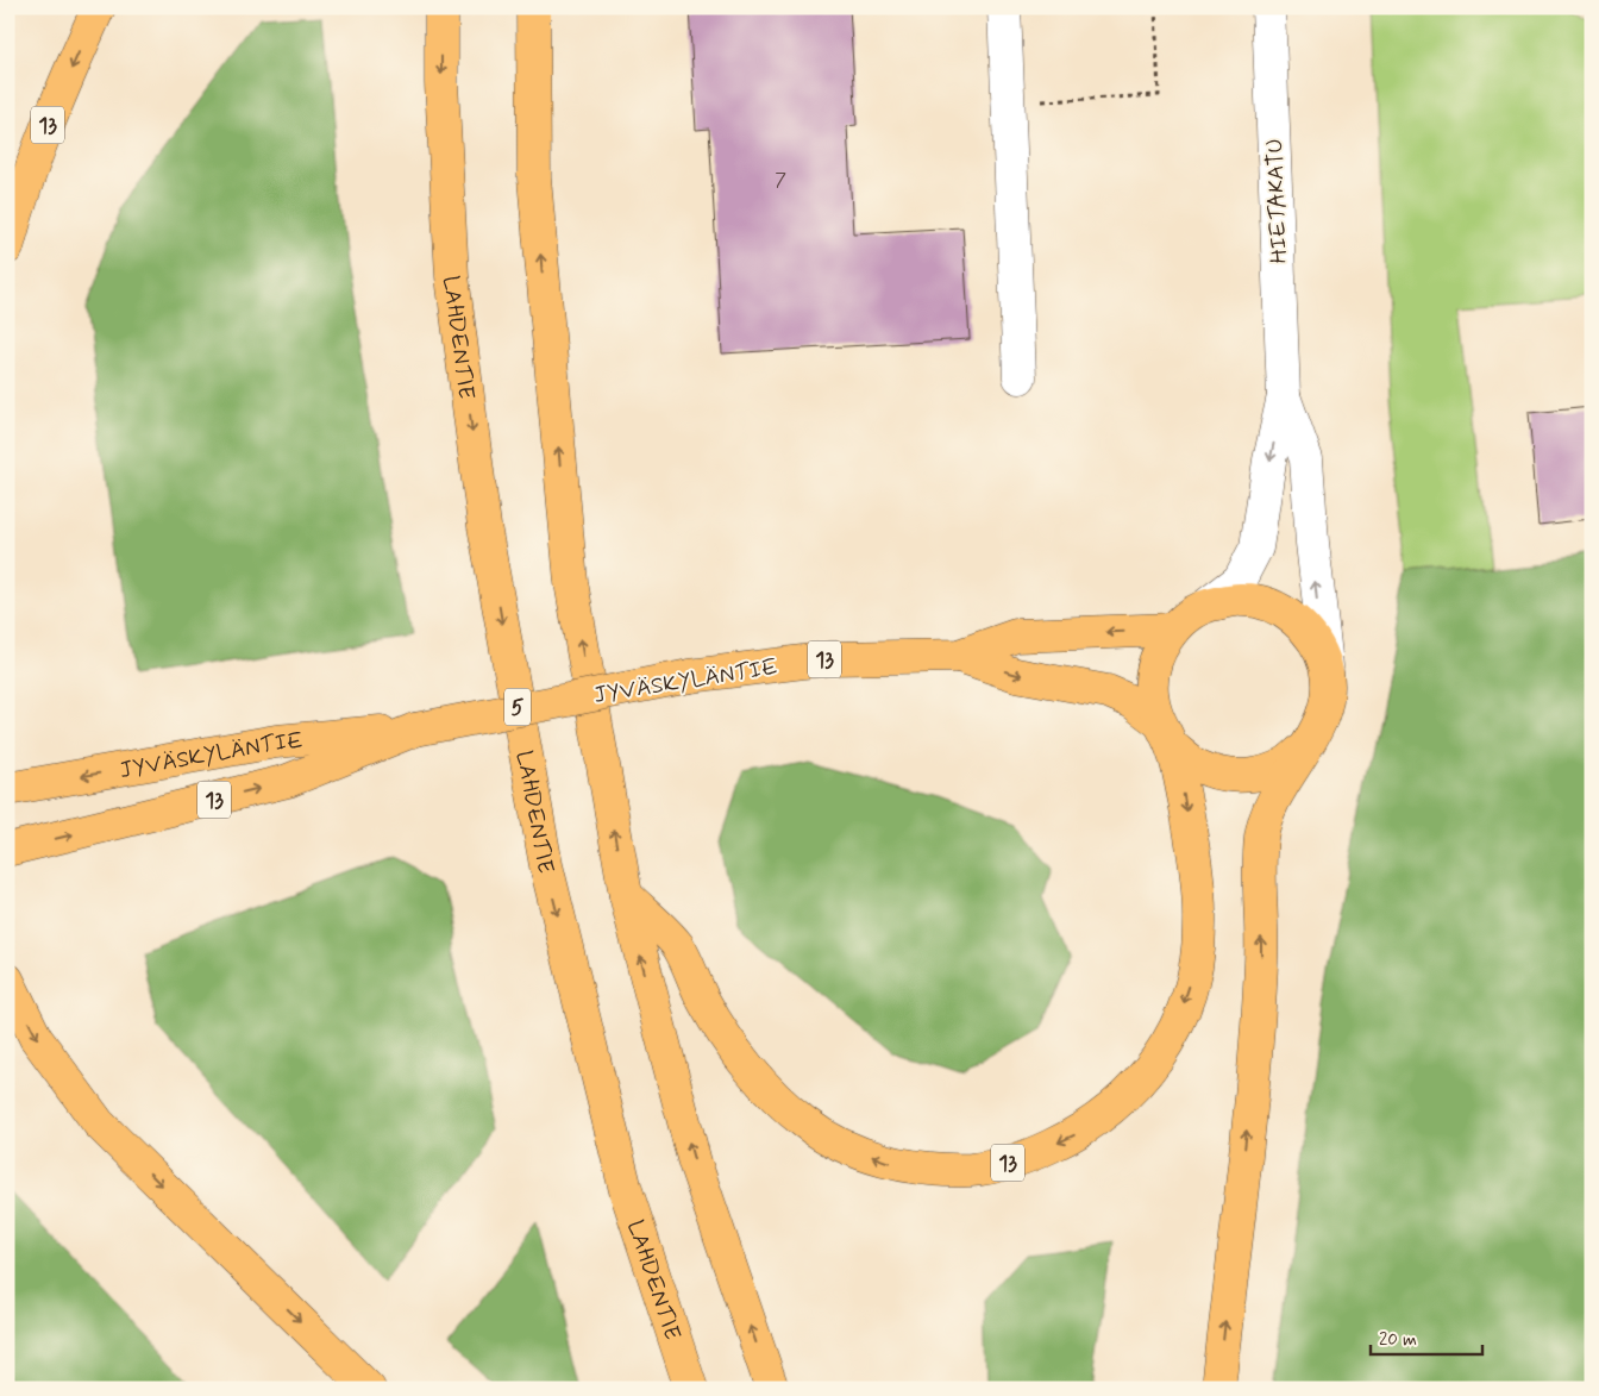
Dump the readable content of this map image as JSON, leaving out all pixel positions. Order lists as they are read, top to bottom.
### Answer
{
  "streets": {
    "highway": [
      "13",
      "LAHDENTIE",
      "JYVÄSKYLÄNTIE",
      "5"
    ],
    "street": ["HIETAKATU"]
  },
  "crossings": [
    ["13", "HIETAKATU"],
    ["13", "JYVÄSKYLÄNTIE"],
    ["HIETAKATU", "JYVÄSKYLÄNTIE"]
  ],
  "house_numbers": ["7"],
  "scale_bar": "20 m"
}
